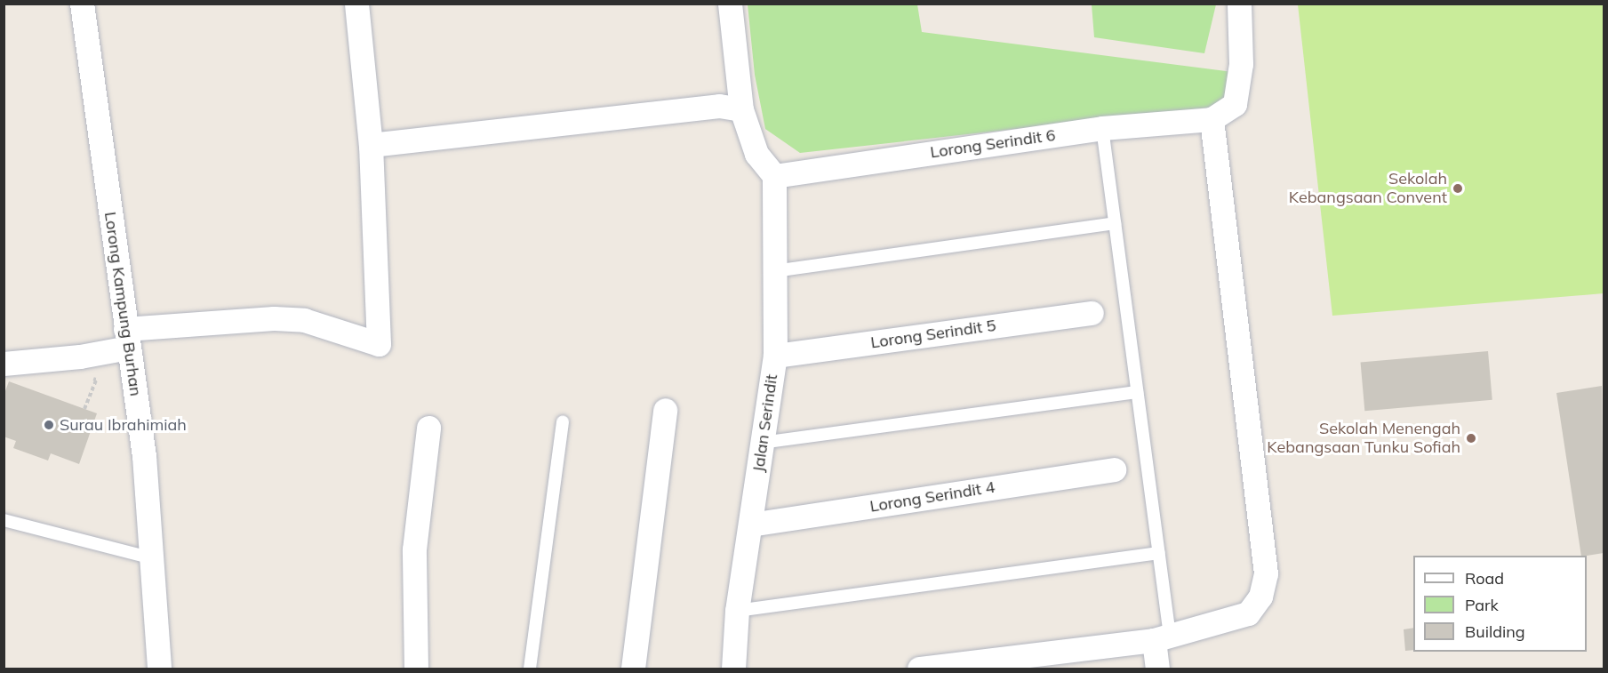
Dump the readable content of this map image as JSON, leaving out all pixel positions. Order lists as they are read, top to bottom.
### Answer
{
  "streets": {
    "street": [
      "Lorong Serindit 6",
      "Lorong Kampung Burhan",
      "Lorong Serindit 5",
      "Jalan Serindit",
      "Lorong Serindit 4"
    ]
  },
  "crossings": [
    ["Lorong Serindit 6", "Jalan Serindit"],
    ["Lorong Serindit 5", "Jalan Serindit"],
    ["Jalan Serindit", "Lorong Serindit 4"]
  ],
  "places": ["Sekolah Kebangsaan Convent", "Surau Ibrahimiah", "Sekolah Menengah Kebangsaan Tunku Sofiah"],
  "legend": ["Road", "Park", "Building"]
}
